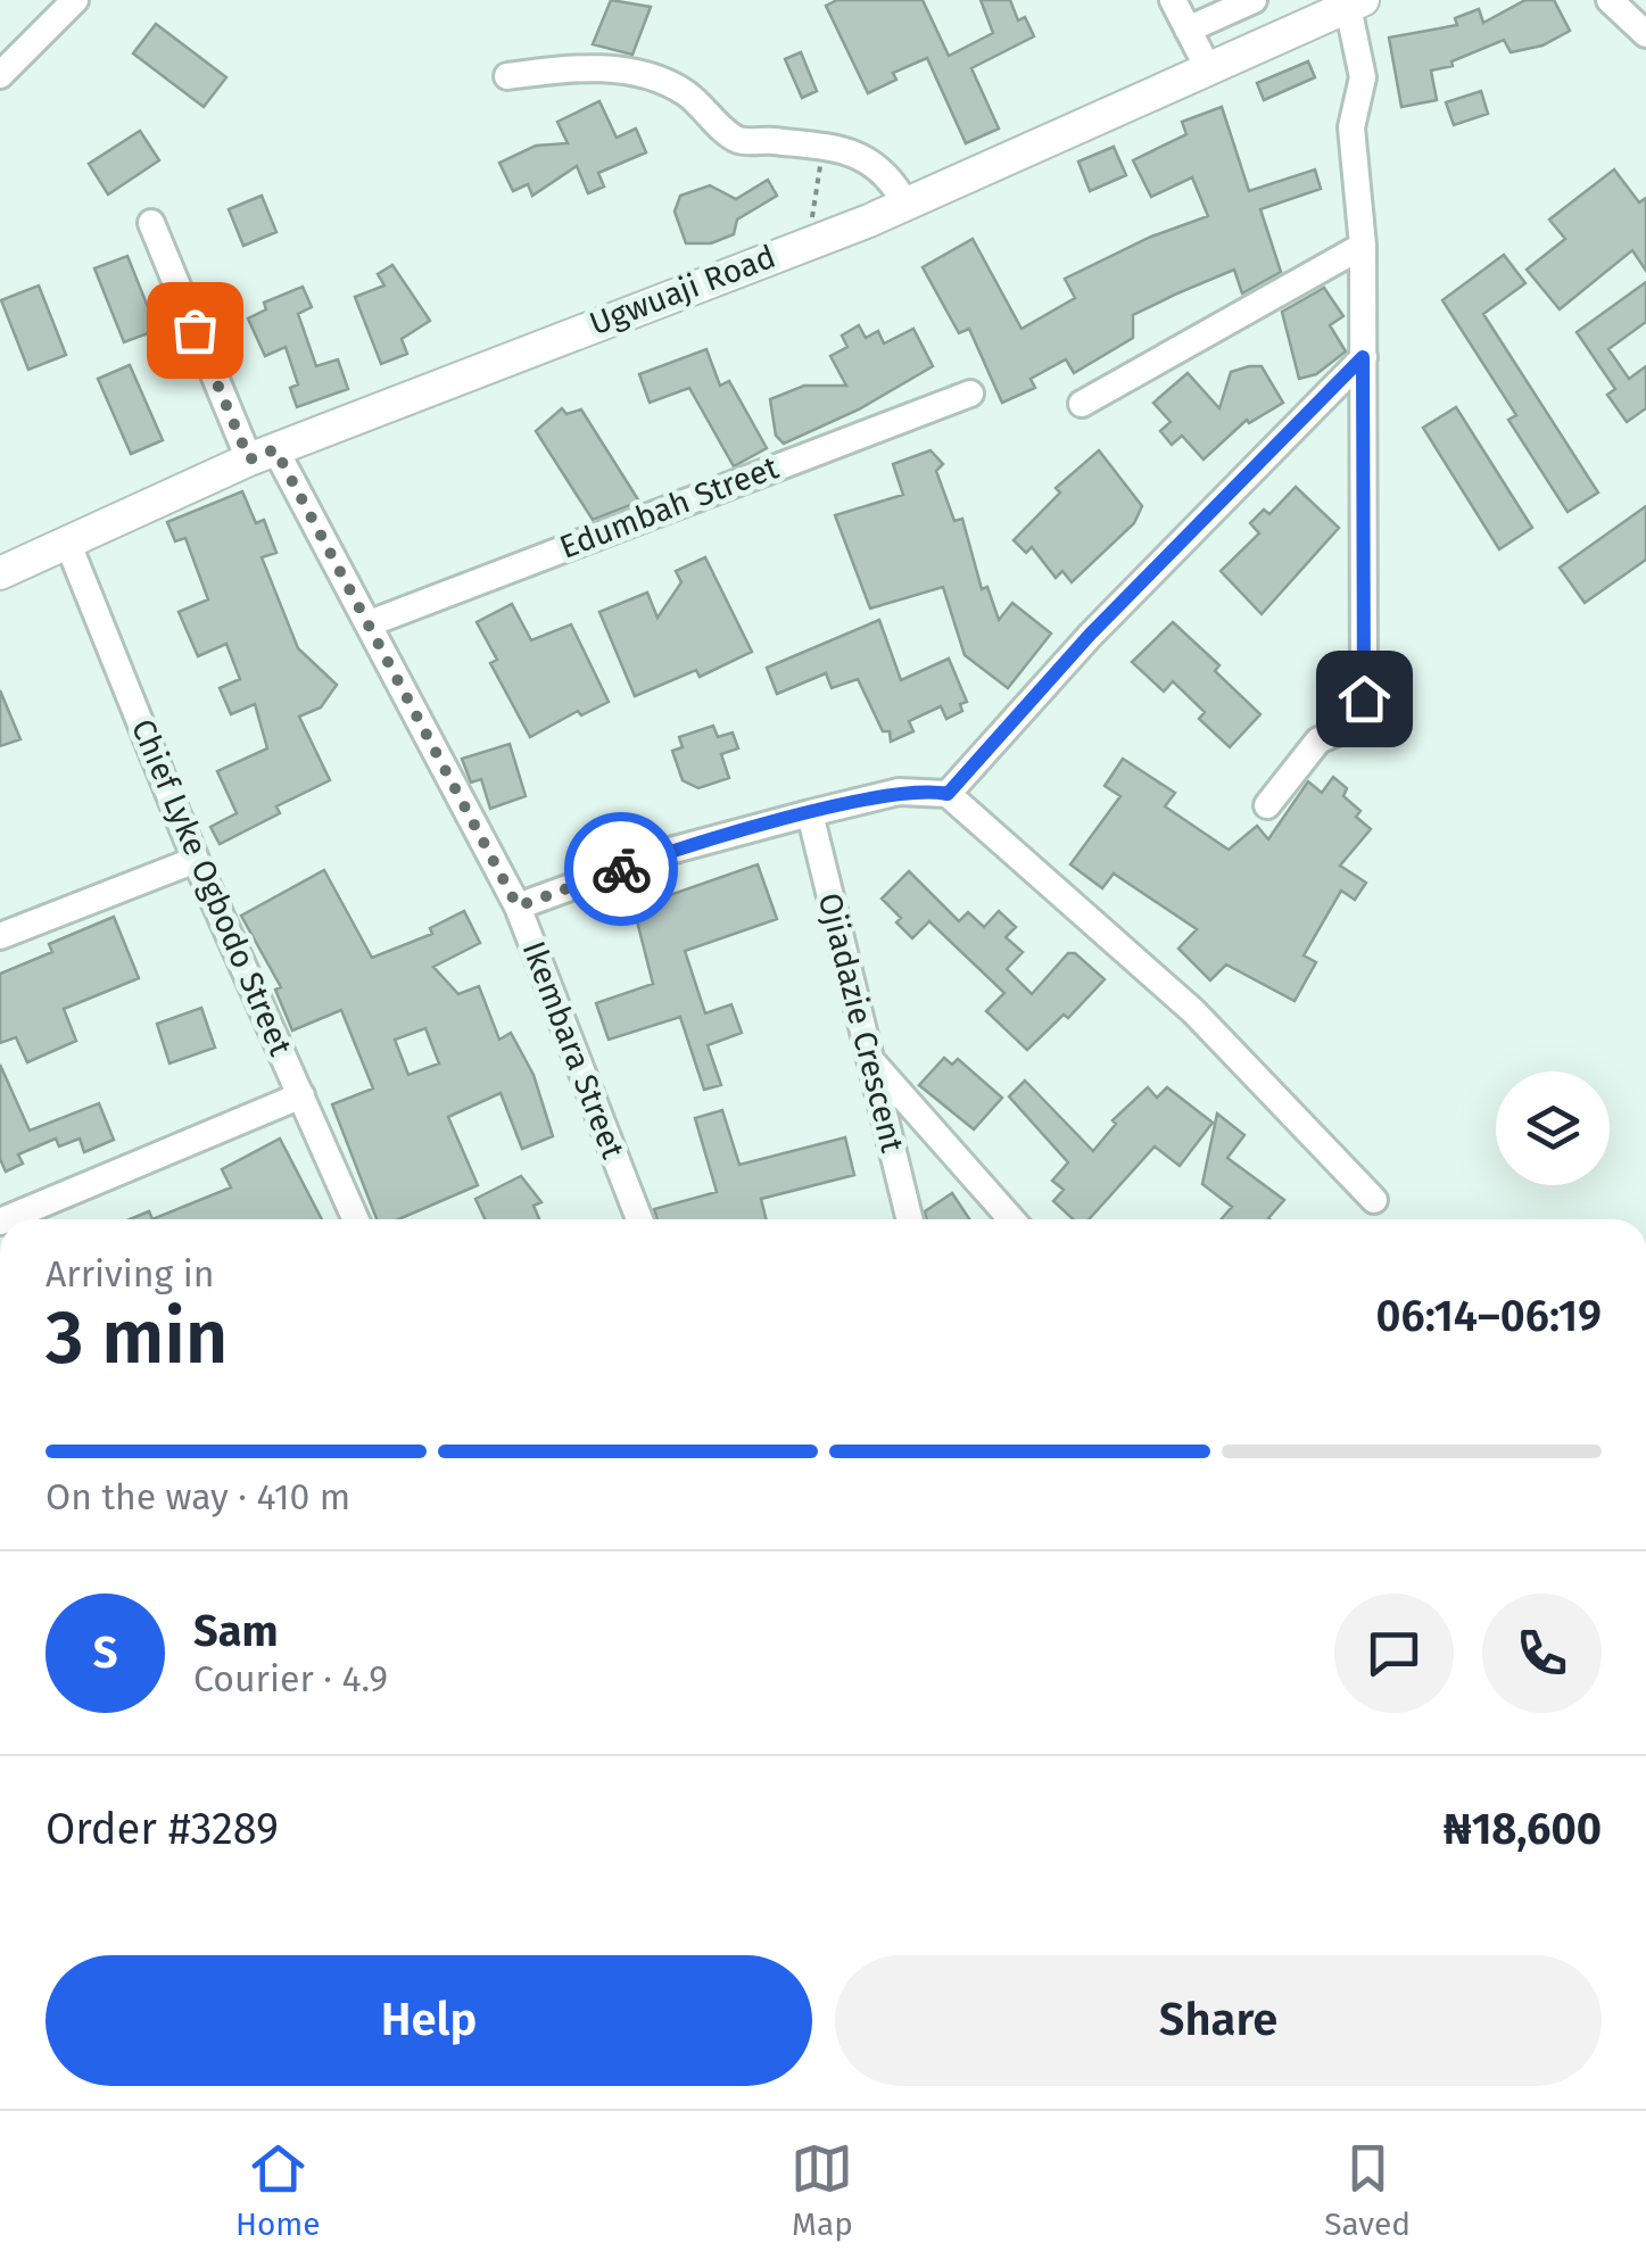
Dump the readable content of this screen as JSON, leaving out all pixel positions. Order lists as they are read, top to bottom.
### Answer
{
  "streets": {
    "main road": ["Ugwuaji Road"],
    "street": [
      "Edumbah Street",
      "Chief Lyke Ogbodo Street",
      "Ojiadazie Crescent",
      "Ikembara Street"
    ]
  },
  "crossings": [
    ["Ugwuaji Road", "Chief Lyke Ogbodo Street"],
    ["Ugwuaji Road", "Ikembara Street"],
    ["Edumbah Street", "Ikembara Street"]
  ],
  "page": {
    "heading": ["3 min", "Arriving in", "06:14–06:19"],
    "panel": [
      "Sam",
      "Courier · 4.9",
      "Order #3289",
      "₦18,600"
    ],
    "bar": "On the way · 410 m",
    "round": "S",
    "buttons": ["Help", "Share"],
    "tabs": ["Home", "Map", "Saved"]
  }
}
